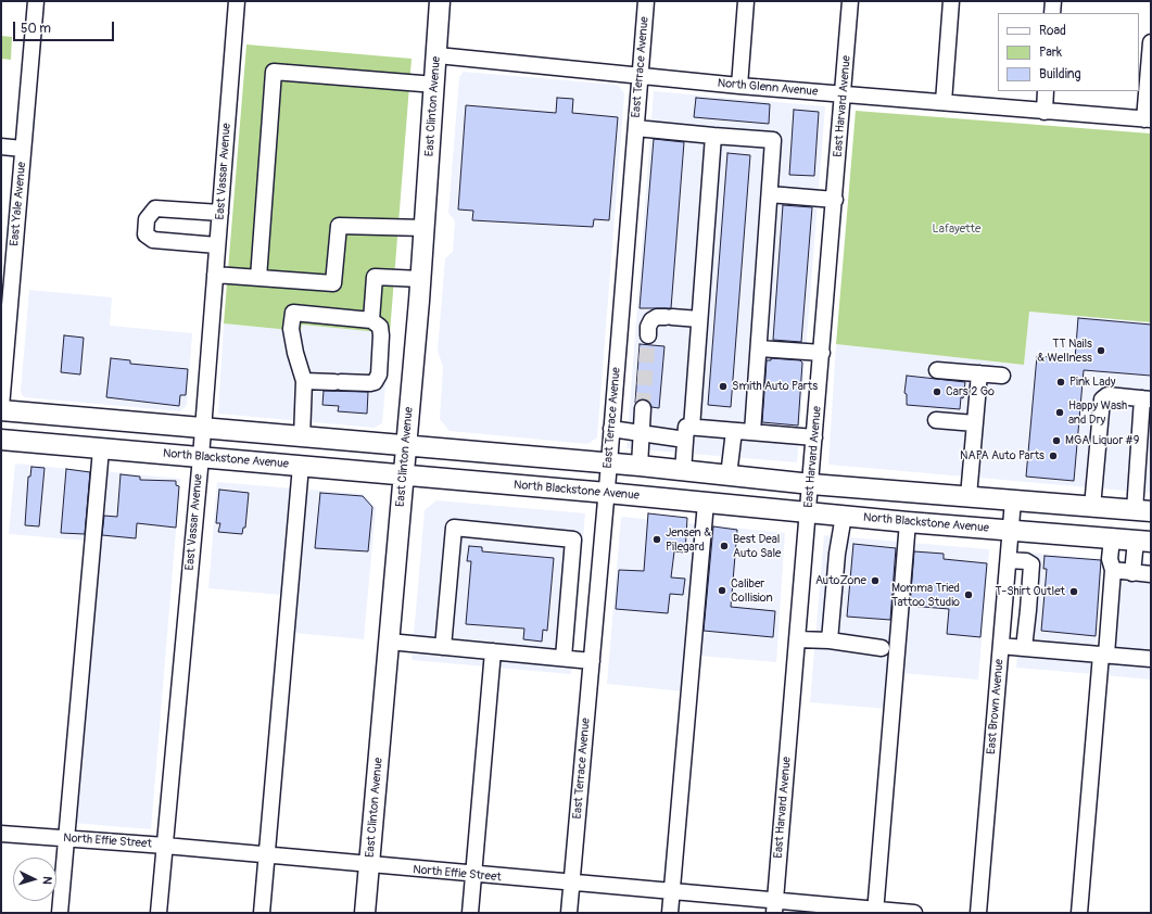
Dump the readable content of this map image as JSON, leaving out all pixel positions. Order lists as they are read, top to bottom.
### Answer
{
  "streets": {
    "main road": ["East Clinton Avenue", "North Blackstone Avenue"],
    "street": [
      "East Terrace Avenue",
      "North Glenn Avenue",
      "East Harvard Avenue",
      "East Vassar Avenue",
      "East Yale Avenue",
      "East Brown Avenue",
      "North Effie Street"
    ]
  },
  "crossings": [
    ["East Terrace Avenue", "North Glenn Avenue"],
    ["East Terrace Avenue", "North Blackstone Avenue"],
    ["East Terrace Avenue", "North Effie Street"],
    ["North Glenn Avenue", "East Clinton Avenue"],
    ["North Glenn Avenue", "East Harvard Avenue"],
    ["East Clinton Avenue", "North Blackstone Avenue"],
    ["East Clinton Avenue", "North Effie Street"],
    ["East Harvard Avenue", "North Blackstone Avenue"],
    ["East Harvard Avenue", "North Effie Street"],
    ["East Vassar Avenue", "North Blackstone Avenue"],
    ["East Vassar Avenue", "North Effie Street"],
    ["North Blackstone Avenue", "East Brown Avenue"]
  ],
  "parks": ["Lafayette"],
  "places": [
    "TT Nails & Wellness",
    "Pink Lady",
    "Smith Auto Parts",
    "Cars 2 Go",
    "Happy Wash and Dry",
    "MGA Liquor #9",
    "NAPA Auto Parts",
    "Jensen & Pilegard",
    "Best Deal Auto Sale",
    "AutoZone",
    "Caliber Collision",
    "T-Shirt Outlet",
    "Momma Tried Tattoo Studio"
  ],
  "legend": ["Road", "Park", "Building"],
  "scale_bar": "50 m",
  "north": "right"
}
